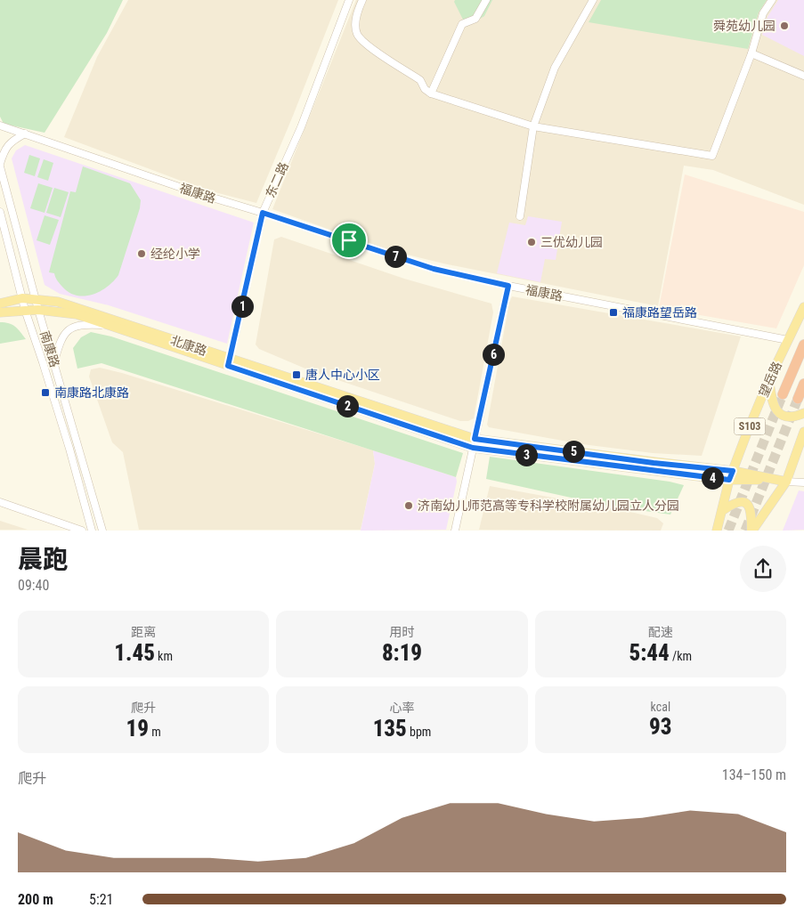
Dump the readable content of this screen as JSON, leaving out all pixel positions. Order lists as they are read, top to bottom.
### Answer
{
  "streets": {
    "main road": ["北康路", "望岳路", "S103"],
    "street": ["东二路", "福康路", "南康路"]
  },
  "crossings": [
    ["东二路", "福康路"],
    ["东二路", "北康路"],
    ["福康路", "望岳路"],
    ["北康路", "南康路"],
    ["北康路", "望岳路"]
  ],
  "places": {
    "other": [
      "舜苑幼儿园",
      "三优幼儿园",
      "经纶小学",
      "济南幼儿师范高等专科学校附属幼儿园立人分园"
    ],
    "transit": ["福康路望岳路", "唐人中心小区", "南康路北康路"]
  },
  "page": {
    "pins": [
      "7",
      "1",
      "6",
      "2",
      "5",
      "3",
      "4"
    ],
    "heading": ["晨跑", "09:40"],
    "stats": [
      ["距离", "1.45 km"],
      ["用时", "8:19"],
      ["配速", "5:44 /km"],
      ["爬升", "19 m"],
      ["心率", "135 bpm"],
      ["kcal", "93"]
    ],
    "chart": ["爬升", "134–150 m"],
    "list": [
      {
        "name": "200 m",
        "note": "5:21"
      }
    ]
  }
}
